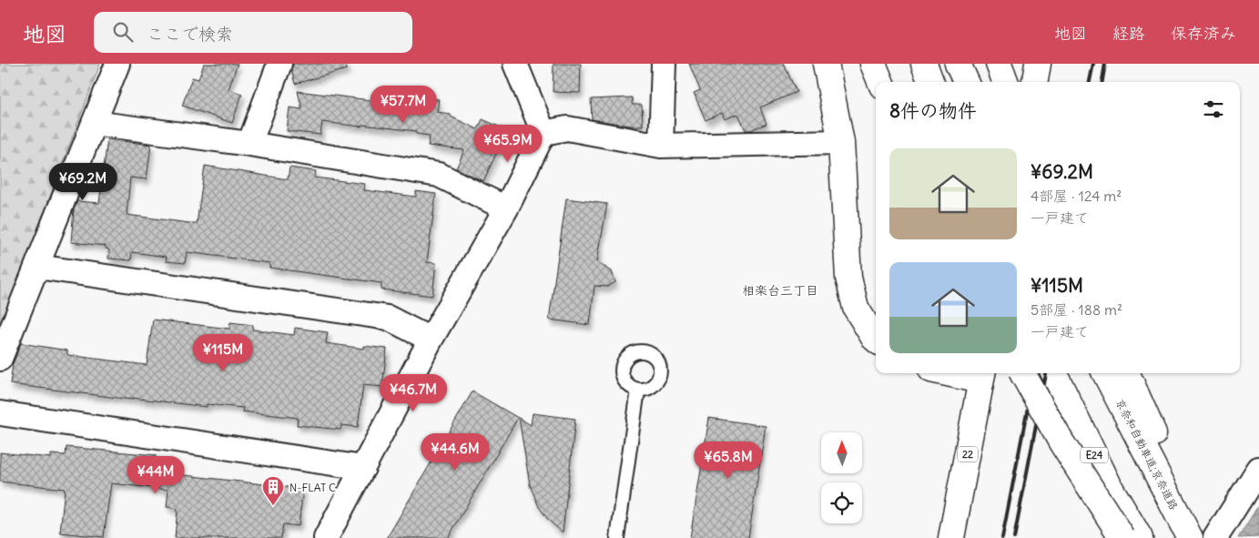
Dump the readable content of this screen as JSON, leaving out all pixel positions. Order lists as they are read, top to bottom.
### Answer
{
  "streets": {
    "main road": ["22", "京奈和自動車道;京奈道路", "E24"]
  },
  "districts": ["相楽台三丁目"],
  "places": {
    "building": ["N-FLAT C"]
  },
  "north": "top",
  "page": {
    "header": "地図",
    "search": "ここで検索",
    "nav": ["地図", "経路", "保存済み"],
    "heading": "8件の物件",
    "price": [
      "¥57.7M",
      "¥65.9M",
      "¥69.2M",
      "¥115M",
      "¥46.7M",
      "¥44.6M",
      "¥65.8M",
      "¥44M"
    ],
    "list": [
      {
        "name": "¥69.2M",
        "note": "4部屋 · 124 m² · 一戸建て"
      },
      {
        "name": "¥115M",
        "note": "5部屋 · 188 m² · 一戸建て"
      }
    ]
  }
}
